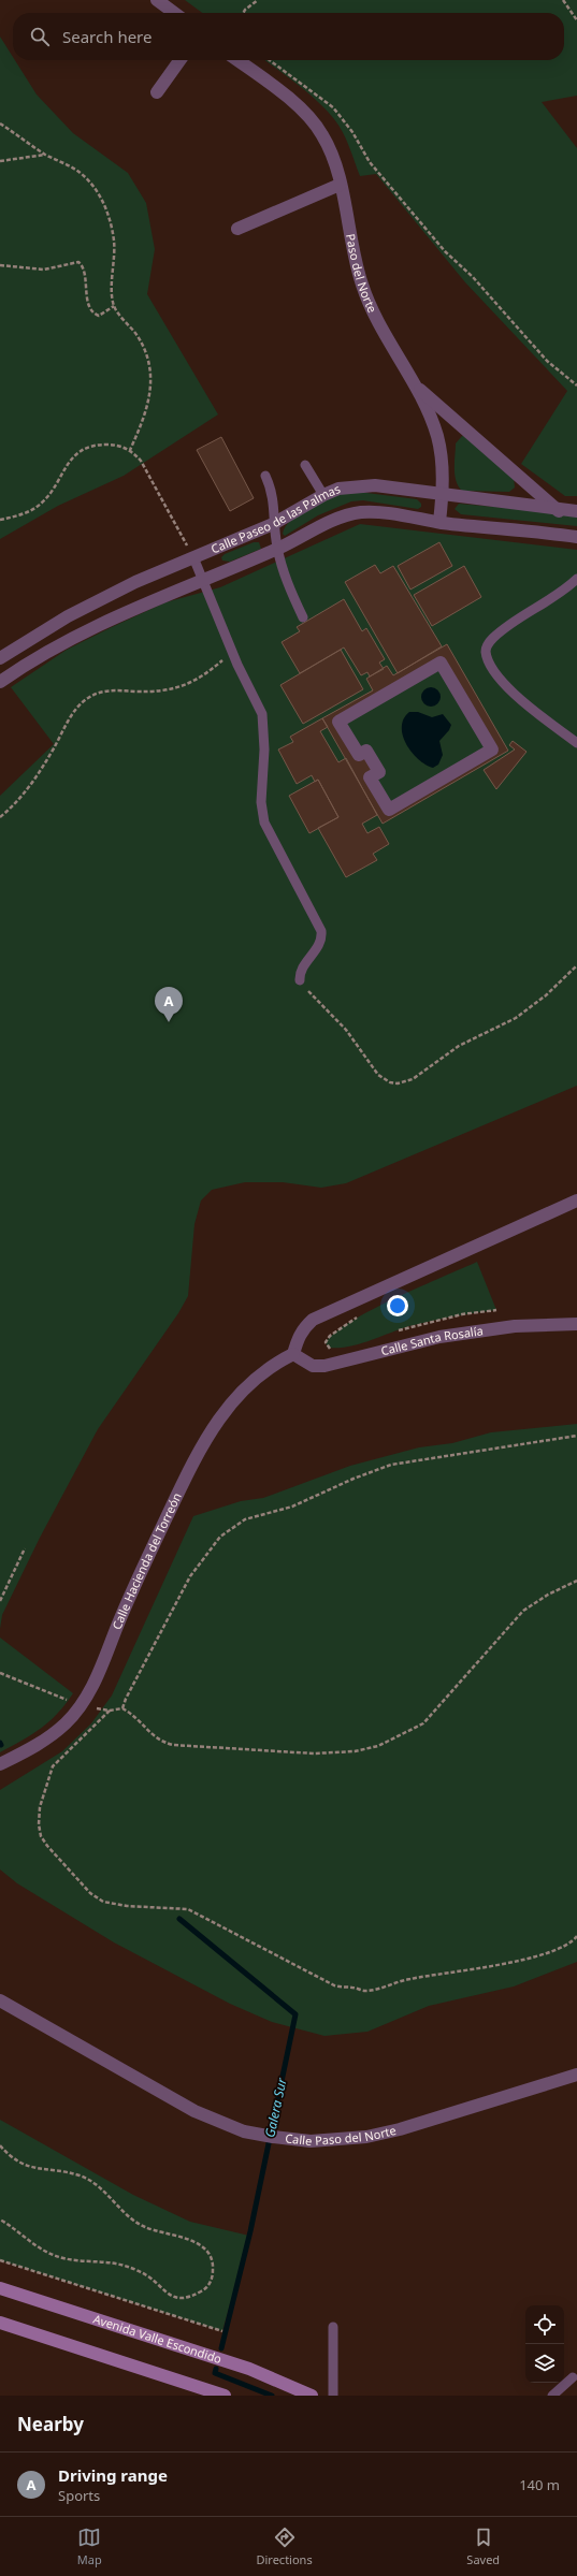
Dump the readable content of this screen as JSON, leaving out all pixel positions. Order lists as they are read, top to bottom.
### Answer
{
  "streets": {
    "street": [
      "Paso del Norte",
      "Calle Paseo de las Palmas",
      "Calle Santa Rosalía",
      "Calle Hacienda del Torreón",
      "Calle Paso del Norte",
      "Avenida Valle Escondido"
    ]
  },
  "crossings": [
    ["Paso del Norte", "Calle Paseo de las Palmas"],
    ["Calle Santa Rosalía", "Calle Hacienda del Torreón"]
  ],
  "water": ["Galera Sur"],
  "page": {
    "search": "Search here",
    "pins": "A",
    "heading": "Nearby",
    "list": [
      {
        "mark": "A",
        "name": "Driving range",
        "note": "Sports",
        "value": "140 m"
      }
    ],
    "nav": ["Map", "Directions", "Saved"]
  }
}
